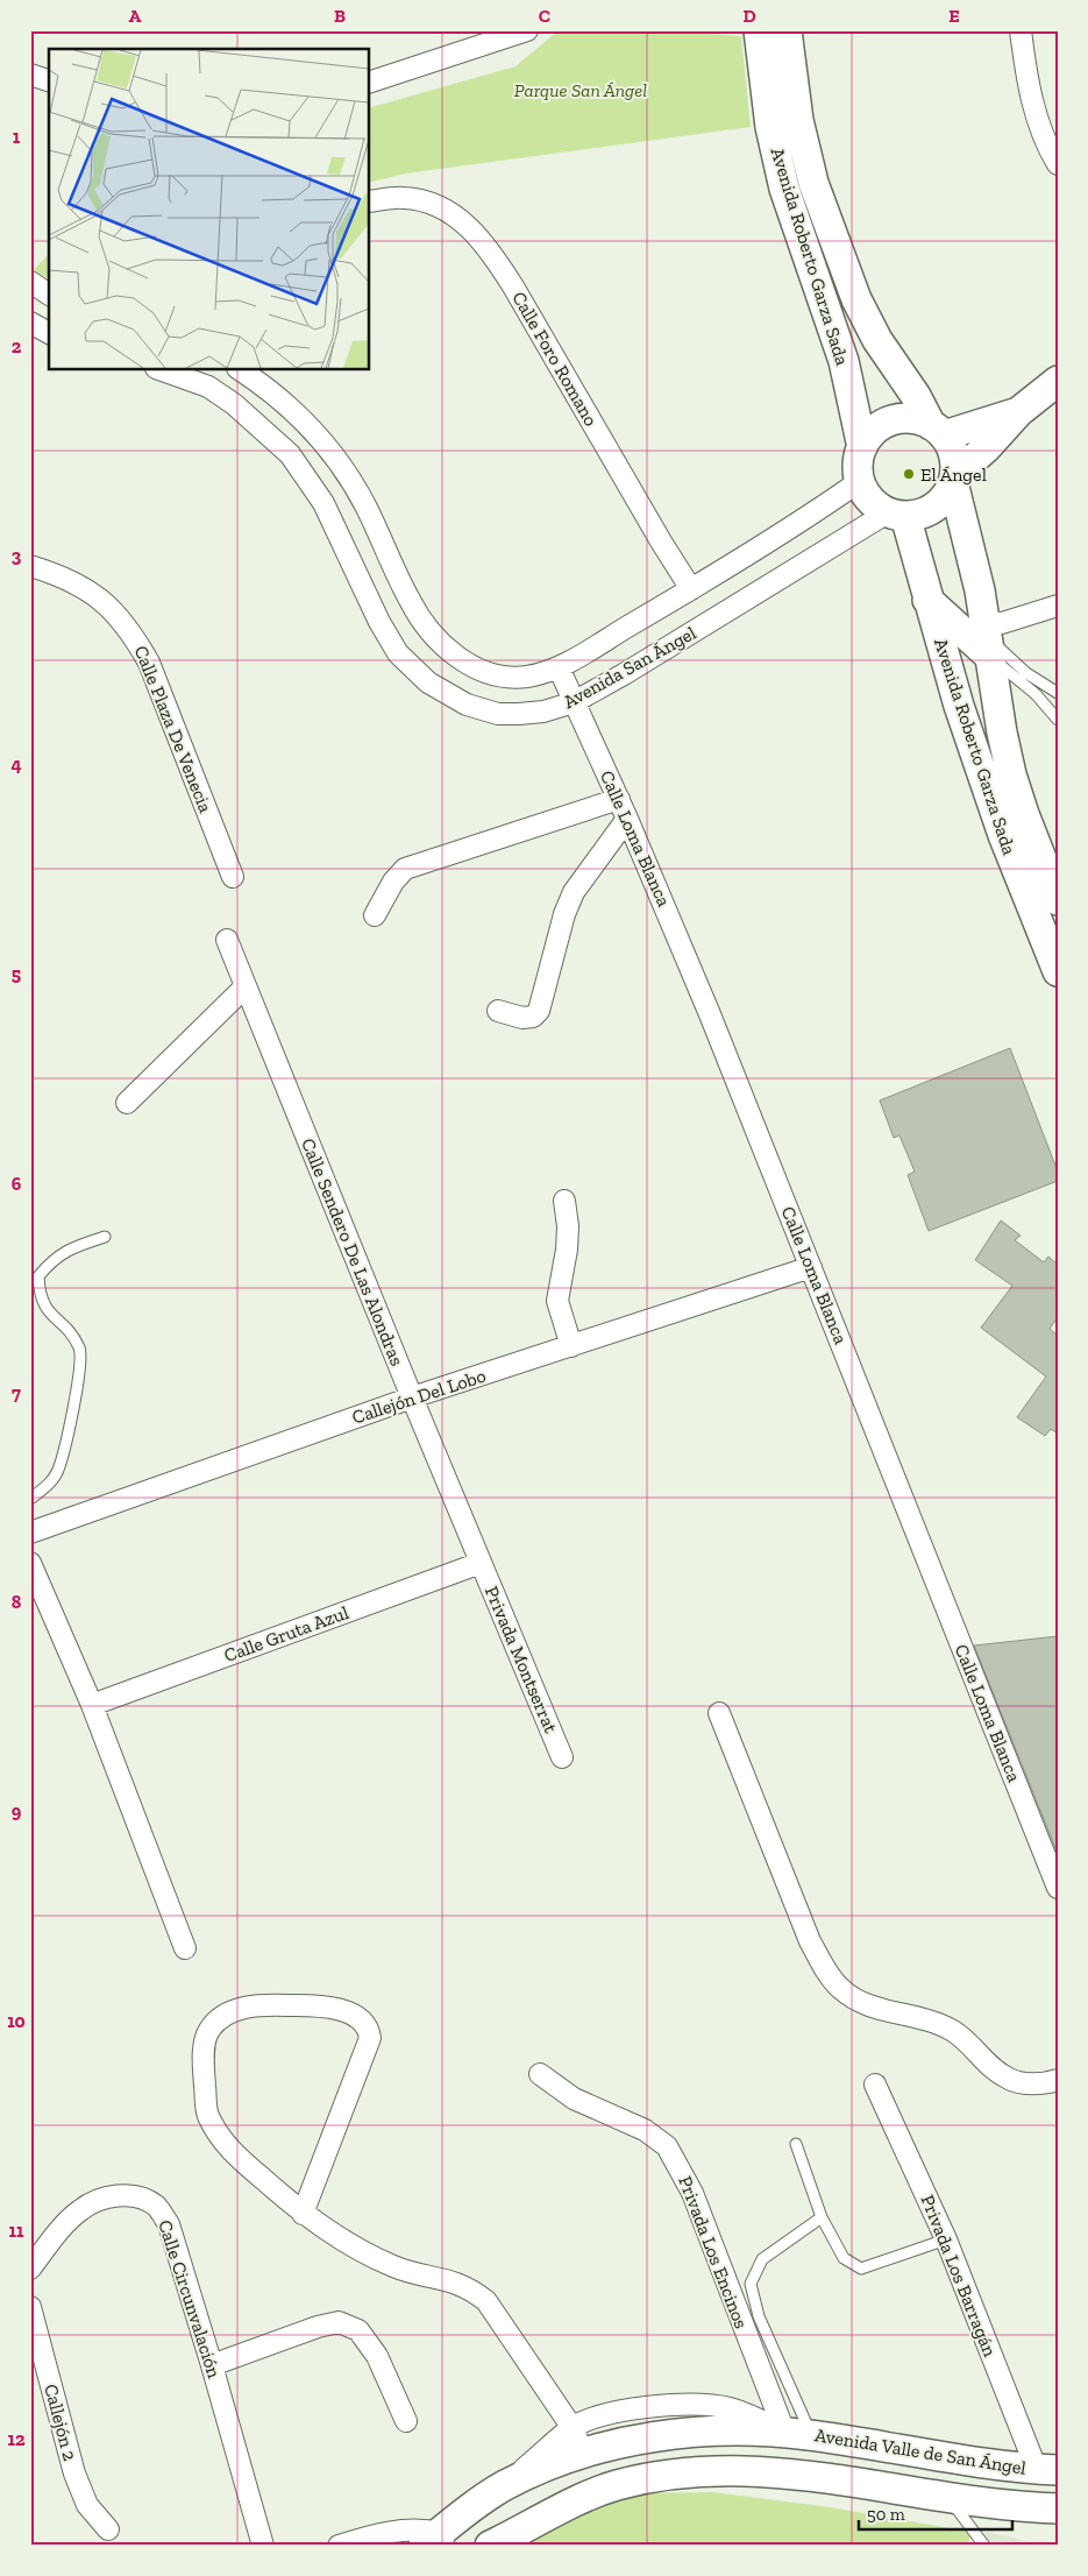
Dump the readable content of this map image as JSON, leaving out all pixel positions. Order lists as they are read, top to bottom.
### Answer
{
  "streets": {
    "street": [
      "Avenida Roberto Garza Sada",
      "Calle Foro Romano",
      "Avenida San Ángel",
      "Calle Plaza De Venecia",
      "Calle Loma Blanca",
      "Calle Sendero De Las Alondras",
      "Callejón Del Lobo",
      "Calle Gruta Azul",
      "Privada Montserrat",
      "Privada Los Encinos",
      "Privada Los Barragán",
      "Calle Circunvalación",
      "Callejón 2",
      "Avenida Valle de San Ángel"
    ]
  },
  "crossings": [
    ["Avenida Roberto Garza Sada", "Avenida San Ángel"],
    ["Calle Foro Romano", "Avenida San Ángel"],
    ["Avenida San Ángel", "Calle Loma Blanca"],
    ["Calle Loma Blanca", "Callejón Del Lobo"],
    ["Calle Sendero De Las Alondras", "Callejón Del Lobo"],
    ["Calle Sendero De Las Alondras", "Calle Gruta Azul"],
    ["Calle Sendero De Las Alondras", "Privada Montserrat"],
    ["Calle Gruta Azul", "Privada Montserrat"],
    ["Privada Los Encinos", "Avenida Valle de San Ángel"],
    ["Privada Los Barragán", "Avenida Valle de San Ángel"]
  ],
  "parks": ["Parque San Ángel"],
  "places": ["El Ángel"],
  "scale_bar": "50 m",
  "grid": {
    "columns": [
      "A",
      "B",
      "C",
      "D",
      "E"
    ],
    "rows": [
      "1",
      "2",
      "3",
      "4",
      "5",
      "6",
      "7",
      "8",
      "9",
      "10",
      "11",
      "12"
    ]
  }
}
